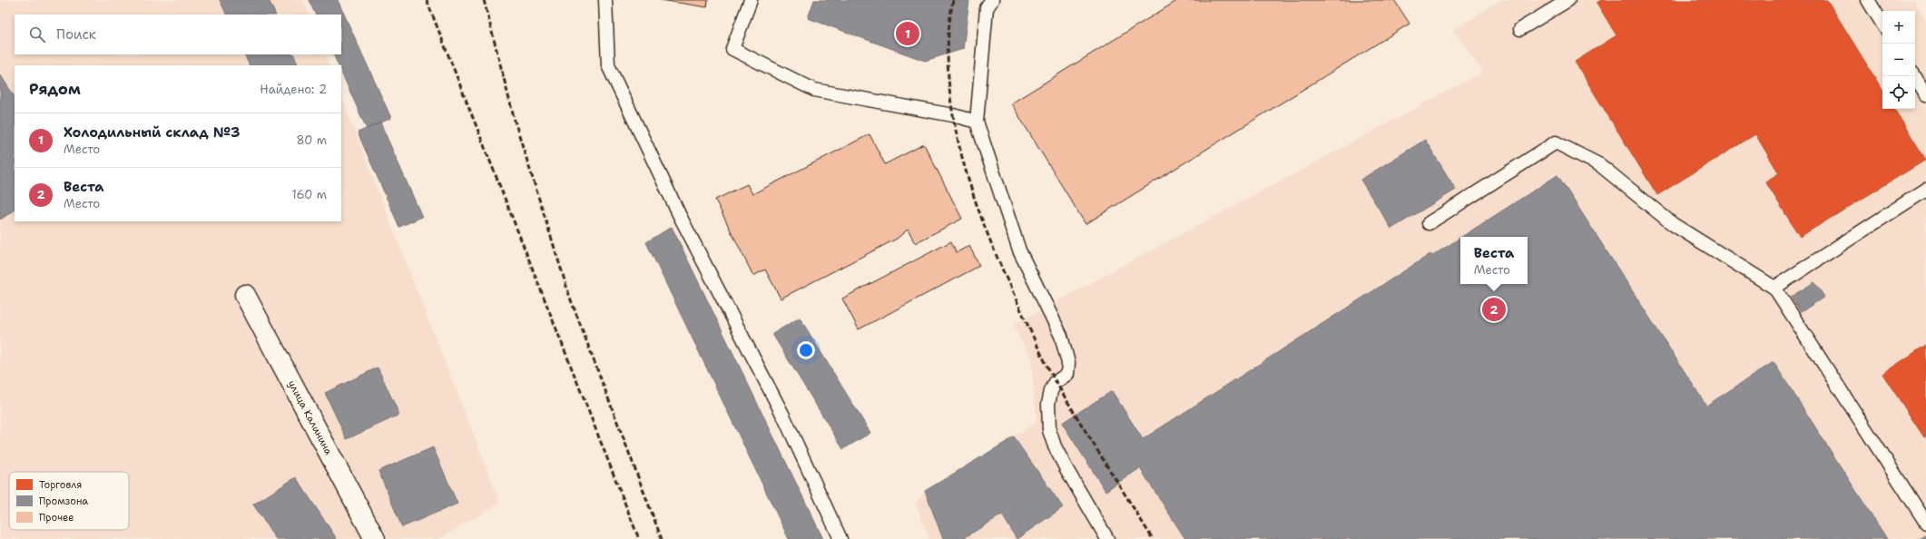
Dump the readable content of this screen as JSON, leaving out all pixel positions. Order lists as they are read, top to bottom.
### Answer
{
  "streets": {
    "street": ["улица Калинина"]
  },
  "legend": ["Торговля", "Промзона", "Прочее"],
  "page": {
    "map_buttons": ["+", "−"],
    "search": "Поиск",
    "pins": ["1", "2"],
    "heading": ["Рядом", "Найдено: 2"],
    "list": [
      {
        "mark": "1",
        "name": "Холодильный склад №3",
        "note": "Место",
        "value": "80 m"
      },
      {
        "mark": "2",
        "name": "Веста",
        "note": "Место",
        "value": "160 m"
      }
    ],
    "popup": ["Веста", "Место"]
  }
}
